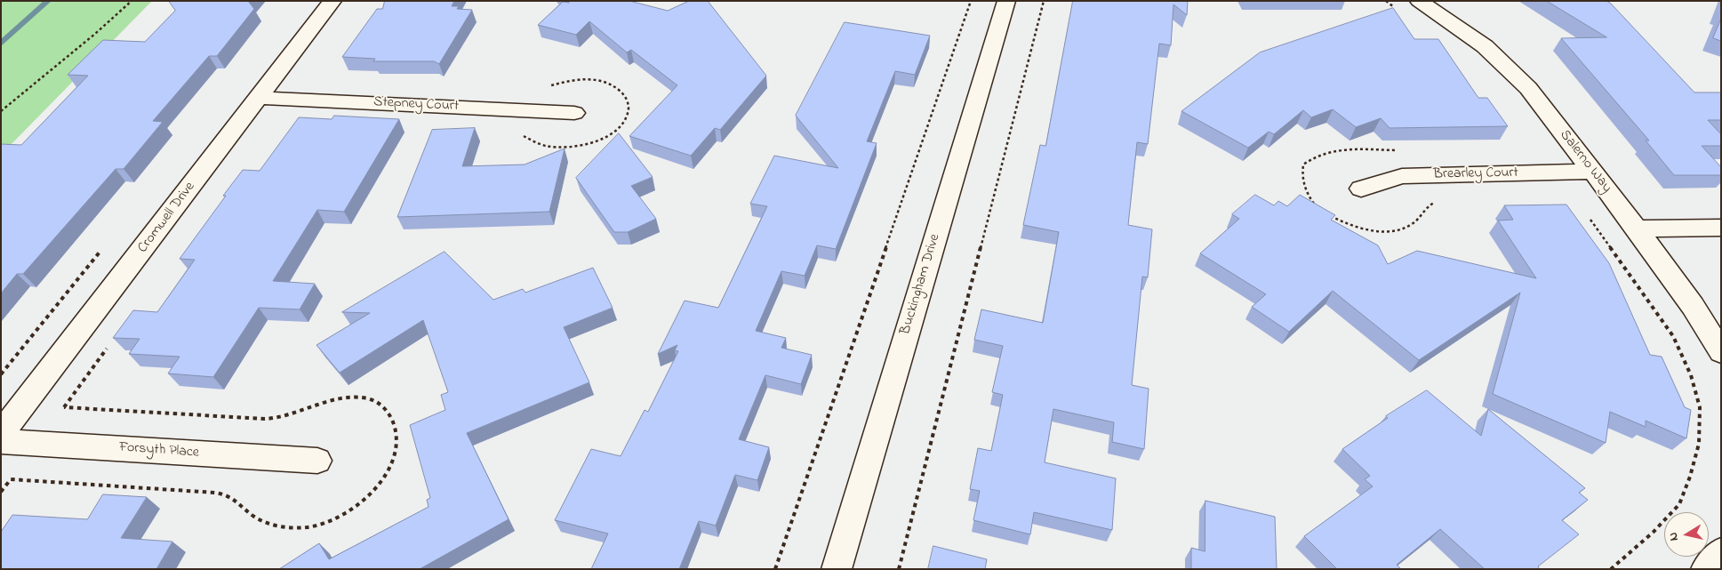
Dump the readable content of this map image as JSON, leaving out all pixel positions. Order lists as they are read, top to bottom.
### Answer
{
  "streets": {
    "street": [
      "Stepney Court",
      "Salerno Way",
      "Brearley Court",
      "Cromwell Drive",
      "Buckingham Drive",
      "Forsyth Place"
    ]
  },
  "crossings": [
    ["Stepney Court", "Cromwell Drive"],
    ["Salerno Way", "Brearley Court"]
  ],
  "north": "left"
}
